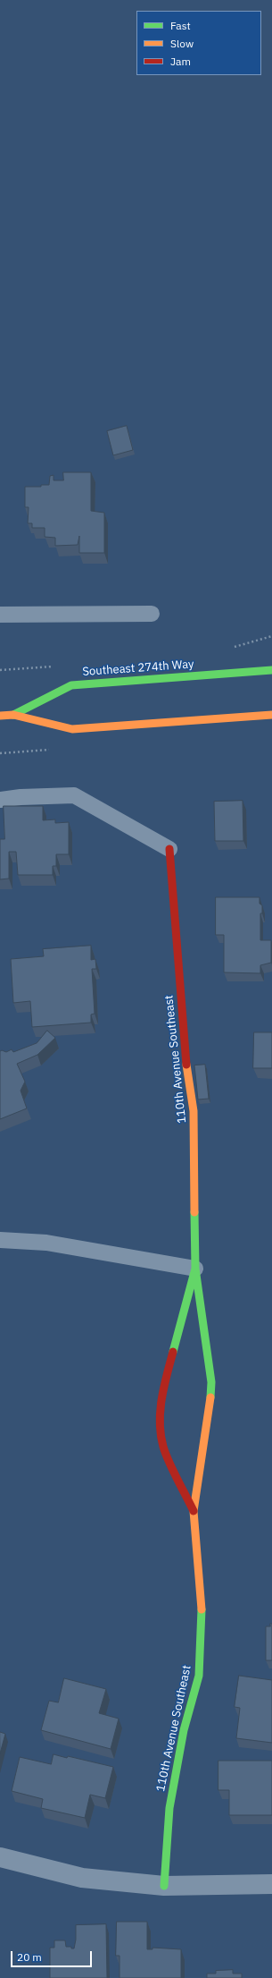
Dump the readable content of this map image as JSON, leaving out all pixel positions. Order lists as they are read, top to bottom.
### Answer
{
  "streets": {
    "street": ["Southeast 274th Way", "110th Avenue Southeast"]
  },
  "legend": ["Fast", "Slow", "Jam"],
  "scale_bar": "20 m"
}
